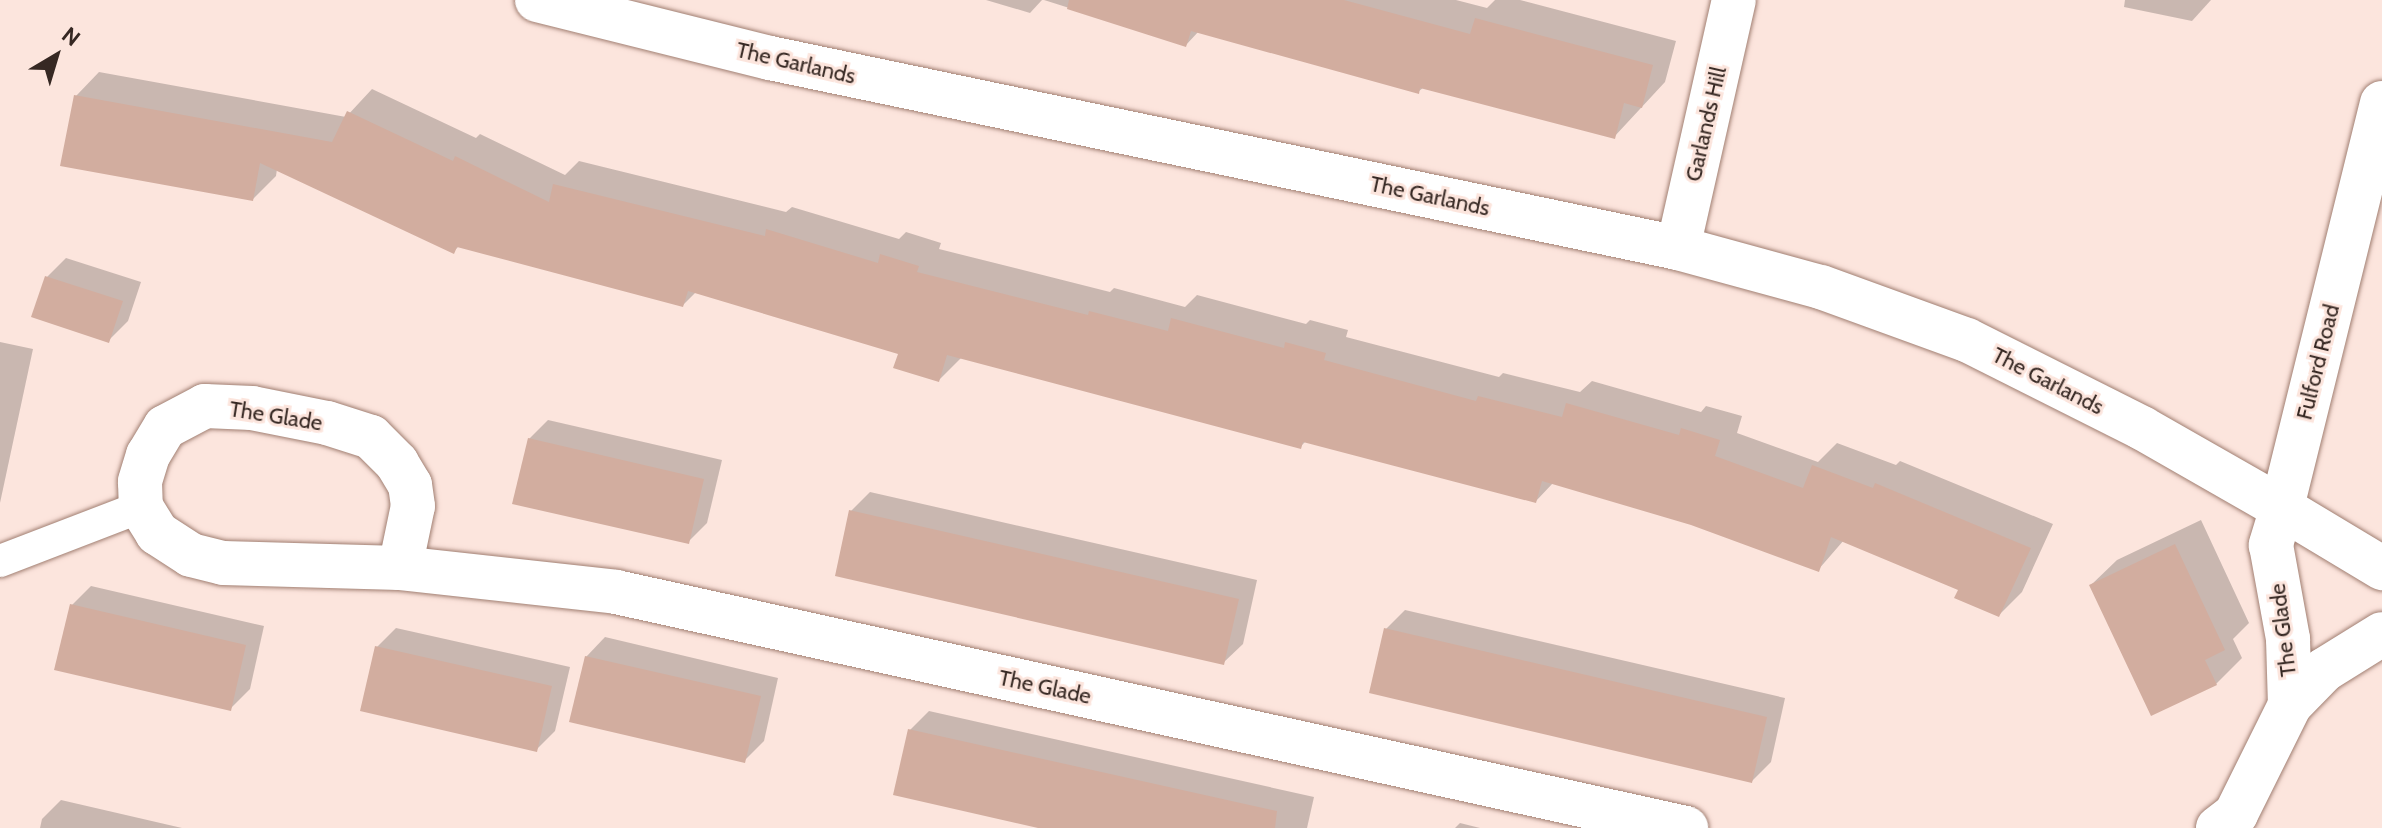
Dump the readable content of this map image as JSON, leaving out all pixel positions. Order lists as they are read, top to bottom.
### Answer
{
  "streets": {
    "street": [
      "The Garlands",
      "Garlands Hill",
      "Fulford Road",
      "The Glade"
    ]
  },
  "crossings": [
    ["The Garlands", "Garlands Hill"],
    ["The Garlands", "Fulford Road"],
    ["The Garlands", "The Glade"],
    ["Fulford Road", "The Glade"]
  ],
  "north": "top right"
}
